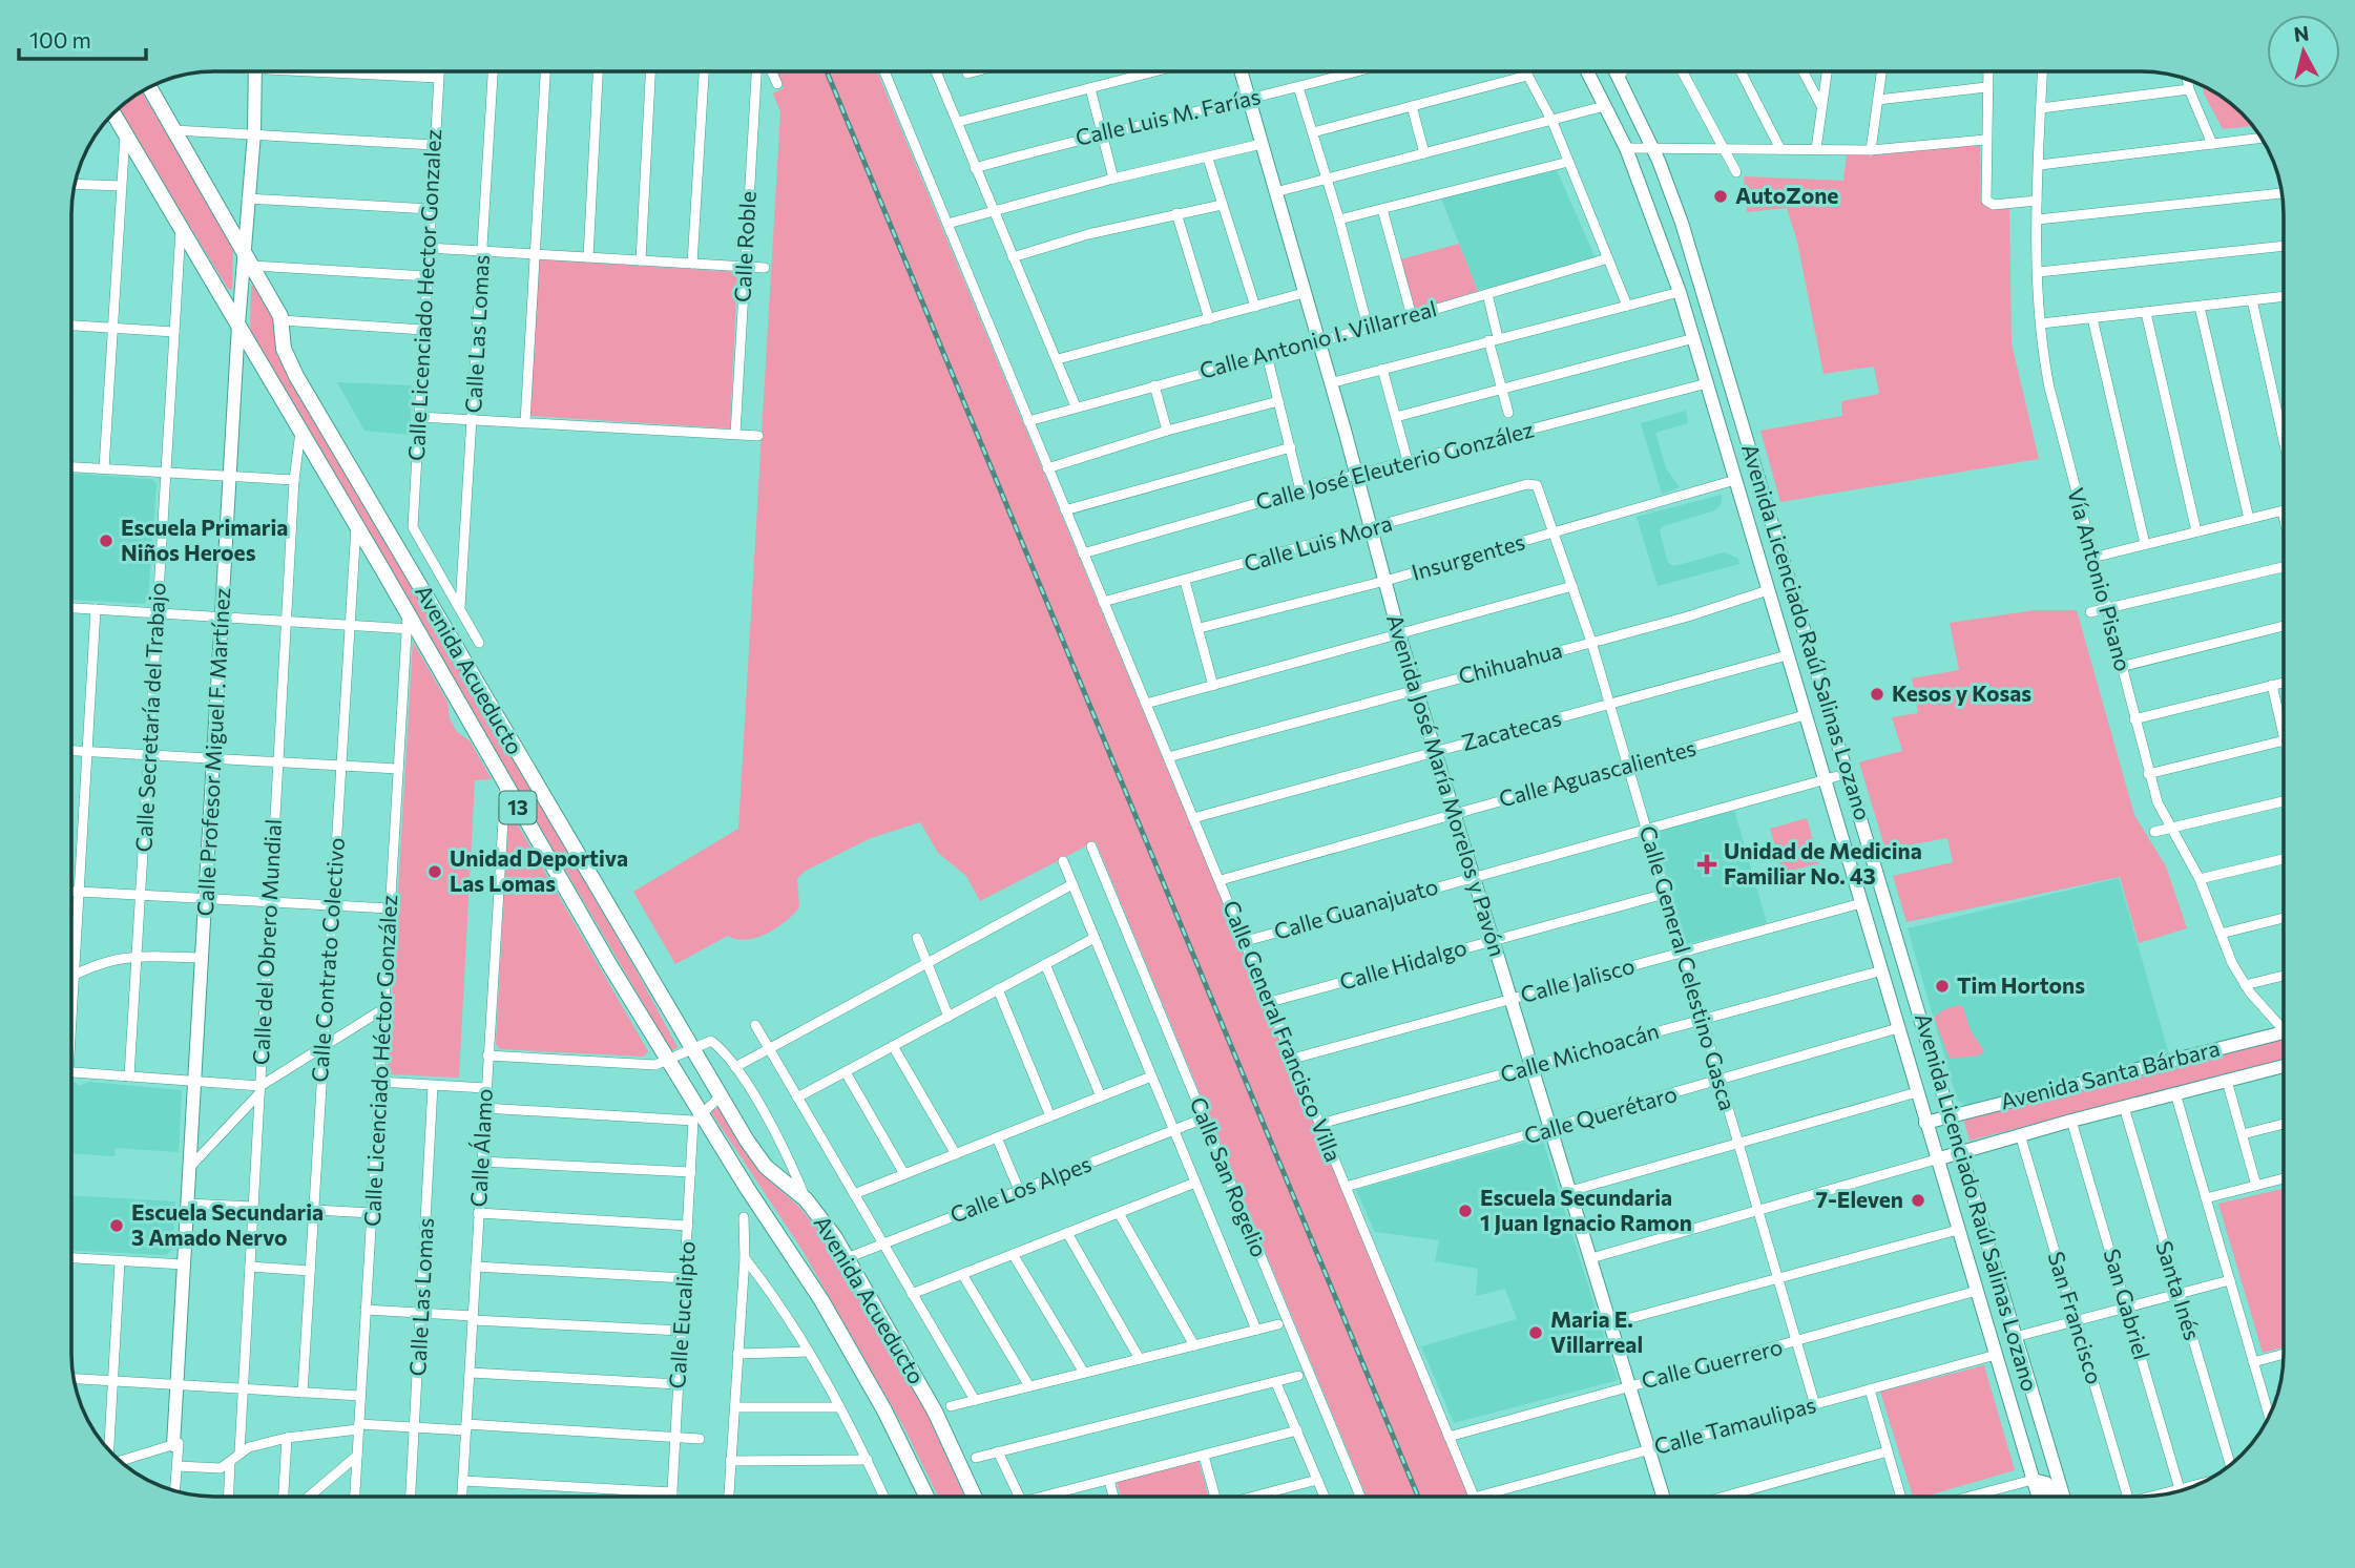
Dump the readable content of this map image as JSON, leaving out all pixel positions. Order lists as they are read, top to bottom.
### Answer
{
  "streets": {
    "main road": ["Avenida Acueducto", "13"],
    "street": [
      "Calle Luis M. Farías",
      "Calle Roble",
      "Calle Licenciado Hector Gonzalez",
      "Calle Las Lomas",
      "Calle Antonio I. Villarreal",
      "Calle José Eleuterio González",
      "Calle Luis Mora",
      "Insurgentes",
      "Vía Antonio Pisano",
      "Avenida Licenciado Raúl Salinas Lozano",
      "Chihuahua",
      "Calle Secretaría del Trabajo",
      "Zacatecas",
      "Calle Profesor Miguel F. Martínez",
      "Calle Aguascalientes",
      "Avenida José María Morelos y Pavón",
      "Calle Guanajuato",
      "Calle del Obrero Mundial",
      "Calle Contrato Colectivo",
      "Calle Hidalgo",
      "Calle General Celestino Gasca",
      "Calle Jalisco",
      "Calle General Francisco Villa",
      "Calle Michoacán",
      "Calle Licenciado Héctor González",
      "Avenida Santa Bárbara",
      "Calle Querétaro",
      "Calle Álamo",
      "Calle San Rogelio",
      "Calle Los Alpes",
      "Santa Inés",
      "San Gabriel",
      "Calle Eucalipto",
      "San Francisco",
      "Calle Guerrero",
      "Calle Tamaulipas"
    ]
  },
  "crossings": [
    ["Calle Luis M. Farías", "Avenida José María Morelos y Pavón"],
    ["Calle Licenciado Hector Gonzalez", "Calle Las Lomas"],
    ["Calle Antonio I. Villarreal", "Avenida José María Morelos y Pavón"],
    ["Calle Antonio I. Villarreal", "Calle General Francisco Villa"],
    ["Calle José Eleuterio González", "Avenida Licenciado Raúl Salinas Lozano"],
    ["Calle José Eleuterio González", "Avenida José María Morelos y Pavón"],
    ["Calle José Eleuterio González", "Calle General Francisco Villa"],
    ["Calle Luis Mora", "Avenida José María Morelos y Pavón"],
    ["Calle Luis Mora", "Calle General Celestino Gasca"],
    ["Calle Luis Mora", "Calle General Francisco Villa"],
    ["Insurgentes", "Avenida Licenciado Raúl Salinas Lozano"],
    ["Insurgentes", "Avenida José María Morelos y Pavón"],
    ["Insurgentes", "Calle General Celestino Gasca"],
    ["Avenida Licenciado Raúl Salinas Lozano", "Chihuahua"],
    ["Avenida Licenciado Raúl Salinas Lozano", "Zacatecas"],
    ["Avenida Licenciado Raúl Salinas Lozano", "Calle Aguascalientes"],
    ["Avenida Licenciado Raúl Salinas Lozano", "Calle Guanajuato"],
    ["Avenida Licenciado Raúl Salinas Lozano", "Calle Jalisco"],
    ["Avenida Licenciado Raúl Salinas Lozano", "Calle Michoacán"],
    ["Avenida Licenciado Raúl Salinas Lozano", "Avenida Santa Bárbara"],
    ["Avenida Licenciado Raúl Salinas Lozano", "Calle Querétaro"],
    ["Avenida Licenciado Raúl Salinas Lozano", "Calle Guerrero"],
    ["Avenida Licenciado Raúl Salinas Lozano", "Calle Tamaulipas"],
    ["Chihuahua", "Avenida José María Morelos y Pavón"],
    ["Chihuahua", "Calle General Celestino Gasca"],
    ["Chihuahua", "Calle General Francisco Villa"],
    ["Avenida Acueducto", "Calle Secretaría del Trabajo"],
    ["Avenida Acueducto", "Calle Profesor Miguel F. Martínez"],
    ["Avenida Acueducto", "Calle del Obrero Mundial"],
    ["Avenida Acueducto", "Calle Contrato Colectivo"],
    ["Avenida Acueducto", "Calle Licenciado Héctor González"],
    ["Avenida Acueducto", "Calle Álamo"],
    ["Avenida Acueducto", "Calle Los Alpes"],
    ["Avenida Acueducto", "Calle Eucalipto"],
    ["Zacatecas", "Avenida José María Morelos y Pavón"],
    ["Zacatecas", "Calle General Celestino Gasca"],
    ["Zacatecas", "Calle General Francisco Villa"],
    ["Calle Aguascalientes", "Avenida José María Morelos y Pavón"],
    ["Calle Aguascalientes", "Calle General Celestino Gasca"],
    ["Calle Aguascalientes", "Calle General Francisco Villa"],
    ["Avenida José María Morelos y Pavón", "Calle Guanajuato"],
    ["Avenida José María Morelos y Pavón", "Calle Hidalgo"],
    ["Avenida José María Morelos y Pavón", "Calle Jalisco"],
    ["Avenida José María Morelos y Pavón", "Calle Michoacán"],
    ["Avenida José María Morelos y Pavón", "Calle Querétaro"],
    ["Avenida José María Morelos y Pavón", "Calle Guerrero"],
    ["Avenida José María Morelos y Pavón", "Calle Tamaulipas"],
    ["Calle Guanajuato", "Calle General Celestino Gasca"],
    ["Calle Guanajuato", "Calle General Francisco Villa"],
    ["Calle Hidalgo", "Calle General Celestino Gasca"],
    ["Calle Hidalgo", "Calle General Francisco Villa"],
    ["Calle General Celestino Gasca", "Calle Jalisco"],
    ["Calle General Celestino Gasca", "Calle Michoacán"],
    ["Calle General Celestino Gasca", "Calle Querétaro"],
    ["Calle General Celestino Gasca", "Calle Guerrero"],
    ["Calle General Celestino Gasca", "Calle Tamaulipas"],
    ["Calle Jalisco", "Calle General Francisco Villa"],
    ["Calle General Francisco Villa", "Calle Michoacán"],
    ["Calle General Francisco Villa", "Calle Querétaro"],
    ["Calle General Francisco Villa", "Calle Guerrero"],
    ["Avenida Santa Bárbara", "Santa Inés"],
    ["Avenida Santa Bárbara", "San Gabriel"],
    ["Avenida Santa Bárbara", "San Francisco"]
  ],
  "places": {
    "other": [
      "AutoZone",
      "Escuela Primaria Niños Heroes",
      "Kesos y Kosas",
      "Unidad Deportiva Las Lomas",
      "Tim Hortons",
      "7-Eleven",
      "Escuela Secundaria 1 Juan Ignacio Ramon",
      "Escuela Secundaria 3 Amado Nervo",
      "Maria E. Villarreal"
    ],
    "health": ["Unidad de Medicina Familiar No. 43"]
  },
  "scale_bar": "100 m",
  "north": "top"
}
